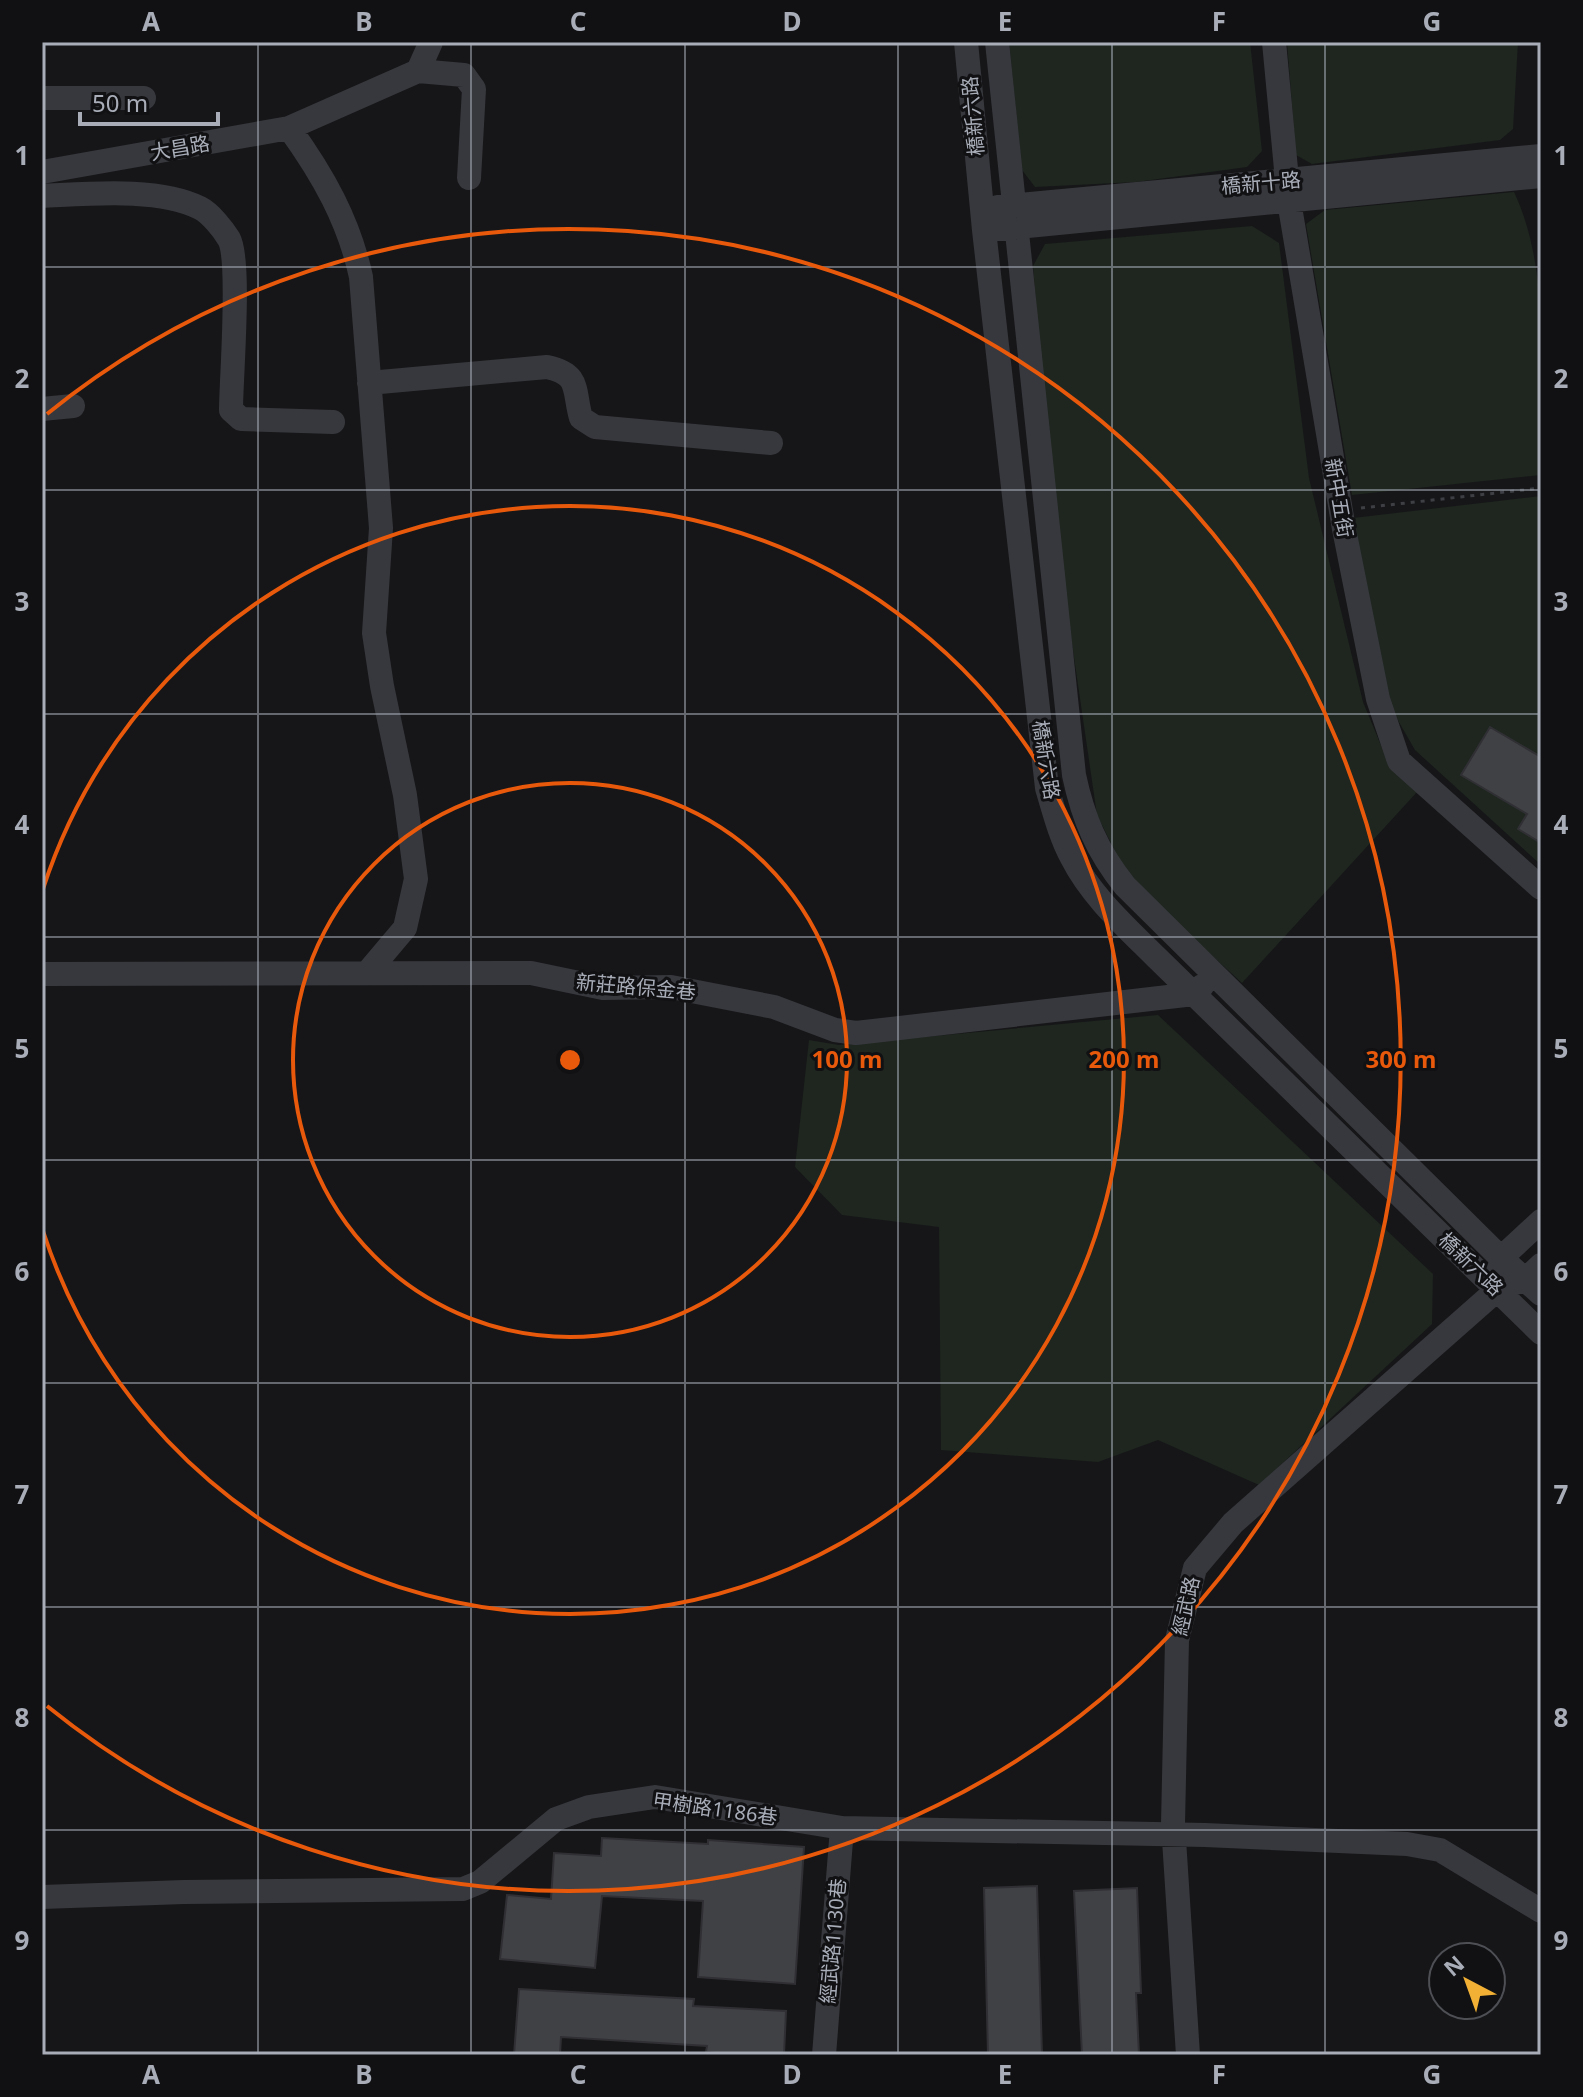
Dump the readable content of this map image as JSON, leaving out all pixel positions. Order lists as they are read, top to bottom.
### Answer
{
  "streets": {
    "street": [
      "橋新六路",
      "大昌路",
      "橋新十路",
      "新中五街",
      "新莊路保金巷",
      "經武路",
      "甲樹路1186巷",
      "經武路1130巷"
    ]
  },
  "crossings": [
    ["橋新六路", "橋新十路"],
    ["橋新六路", "新莊路保金巷"],
    ["橋新六路", "經武路"],
    ["橋新十路", "新中五街"],
    ["經武路", "甲樹路1186巷"],
    ["甲樹路1186巷", "經武路1130巷"]
  ],
  "scale_bar": "50 m",
  "north": "top left",
  "grid": {
    "columns": [
      "A",
      "B",
      "C",
      "D",
      "E",
      "F",
      "G"
    ],
    "rows": [
      "1",
      "2",
      "3",
      "4",
      "5",
      "6",
      "7",
      "8",
      "9"
    ]
  },
  "rings": ["100 m", "200 m", "300 m"]
}
